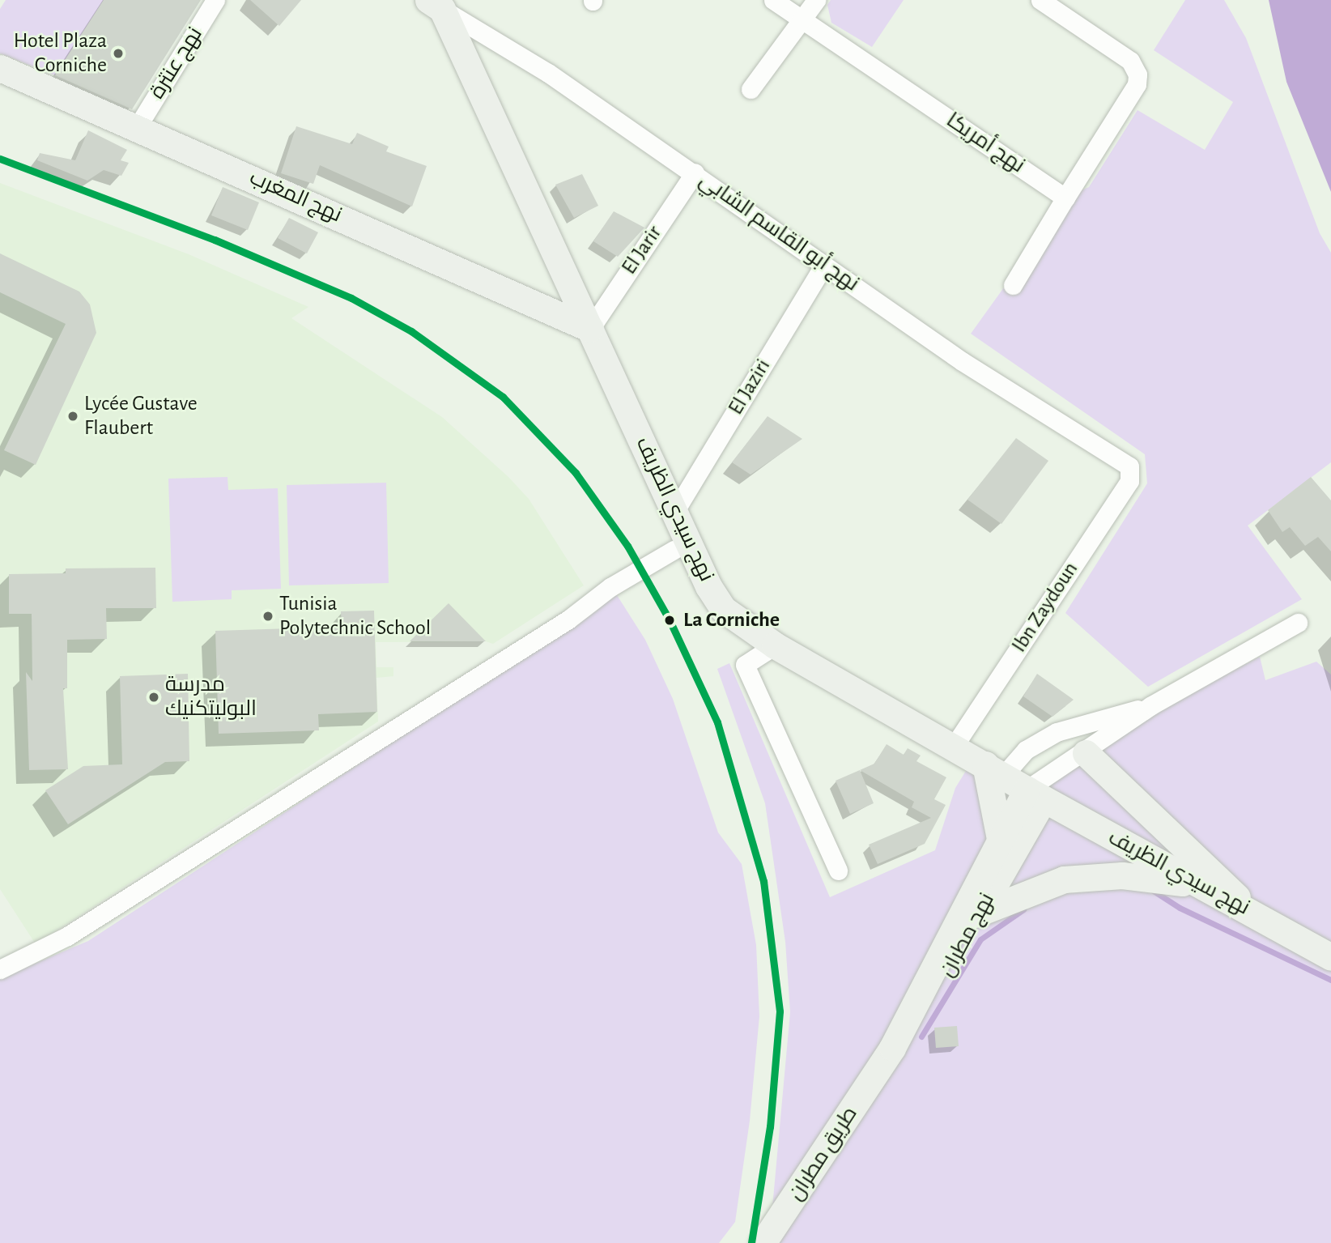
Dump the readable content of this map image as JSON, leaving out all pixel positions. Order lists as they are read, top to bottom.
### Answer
{
  "streets": {
    "street": [
      "نهج عنترة",
      "نهج أمريكا",
      "نهج المغرب",
      "نهج أبو القاسم الشابي",
      "El Jarir",
      "El Jaziri",
      "نهج سيدي الظريف",
      "Ibn Zaydoun",
      "نهج مطران",
      "طريق مطران"
    ]
  },
  "crossings": [
    ["نهج عنترة", "نهج المغرب"],
    ["نهج المغرب", "El Jarir"],
    ["نهج المغرب", "نهج سيدي الظريف"],
    ["نهج أبو القاسم الشابي", "El Jarir"],
    ["نهج أبو القاسم الشابي", "El Jaziri"],
    ["نهج أبو القاسم الشابي", "نهج سيدي الظريف"],
    ["نهج أبو القاسم الشابي", "Ibn Zaydoun"],
    ["El Jarir", "نهج سيدي الظريف"],
    ["El Jaziri", "نهج سيدي الظريف"],
    ["نهج سيدي الظريف", "Ibn Zaydoun"],
    ["نهج سيدي الظريف", "نهج مطران"],
    ["نهج مطران", "طريق مطران"]
  ],
  "places": [
    "Hotel Plaza Corniche",
    "Lycée Gustave Flaubert",
    "Tunisia Polytechnic School",
    "La Corniche",
    "مدرسة البوليتكنيك"
  ]
}
